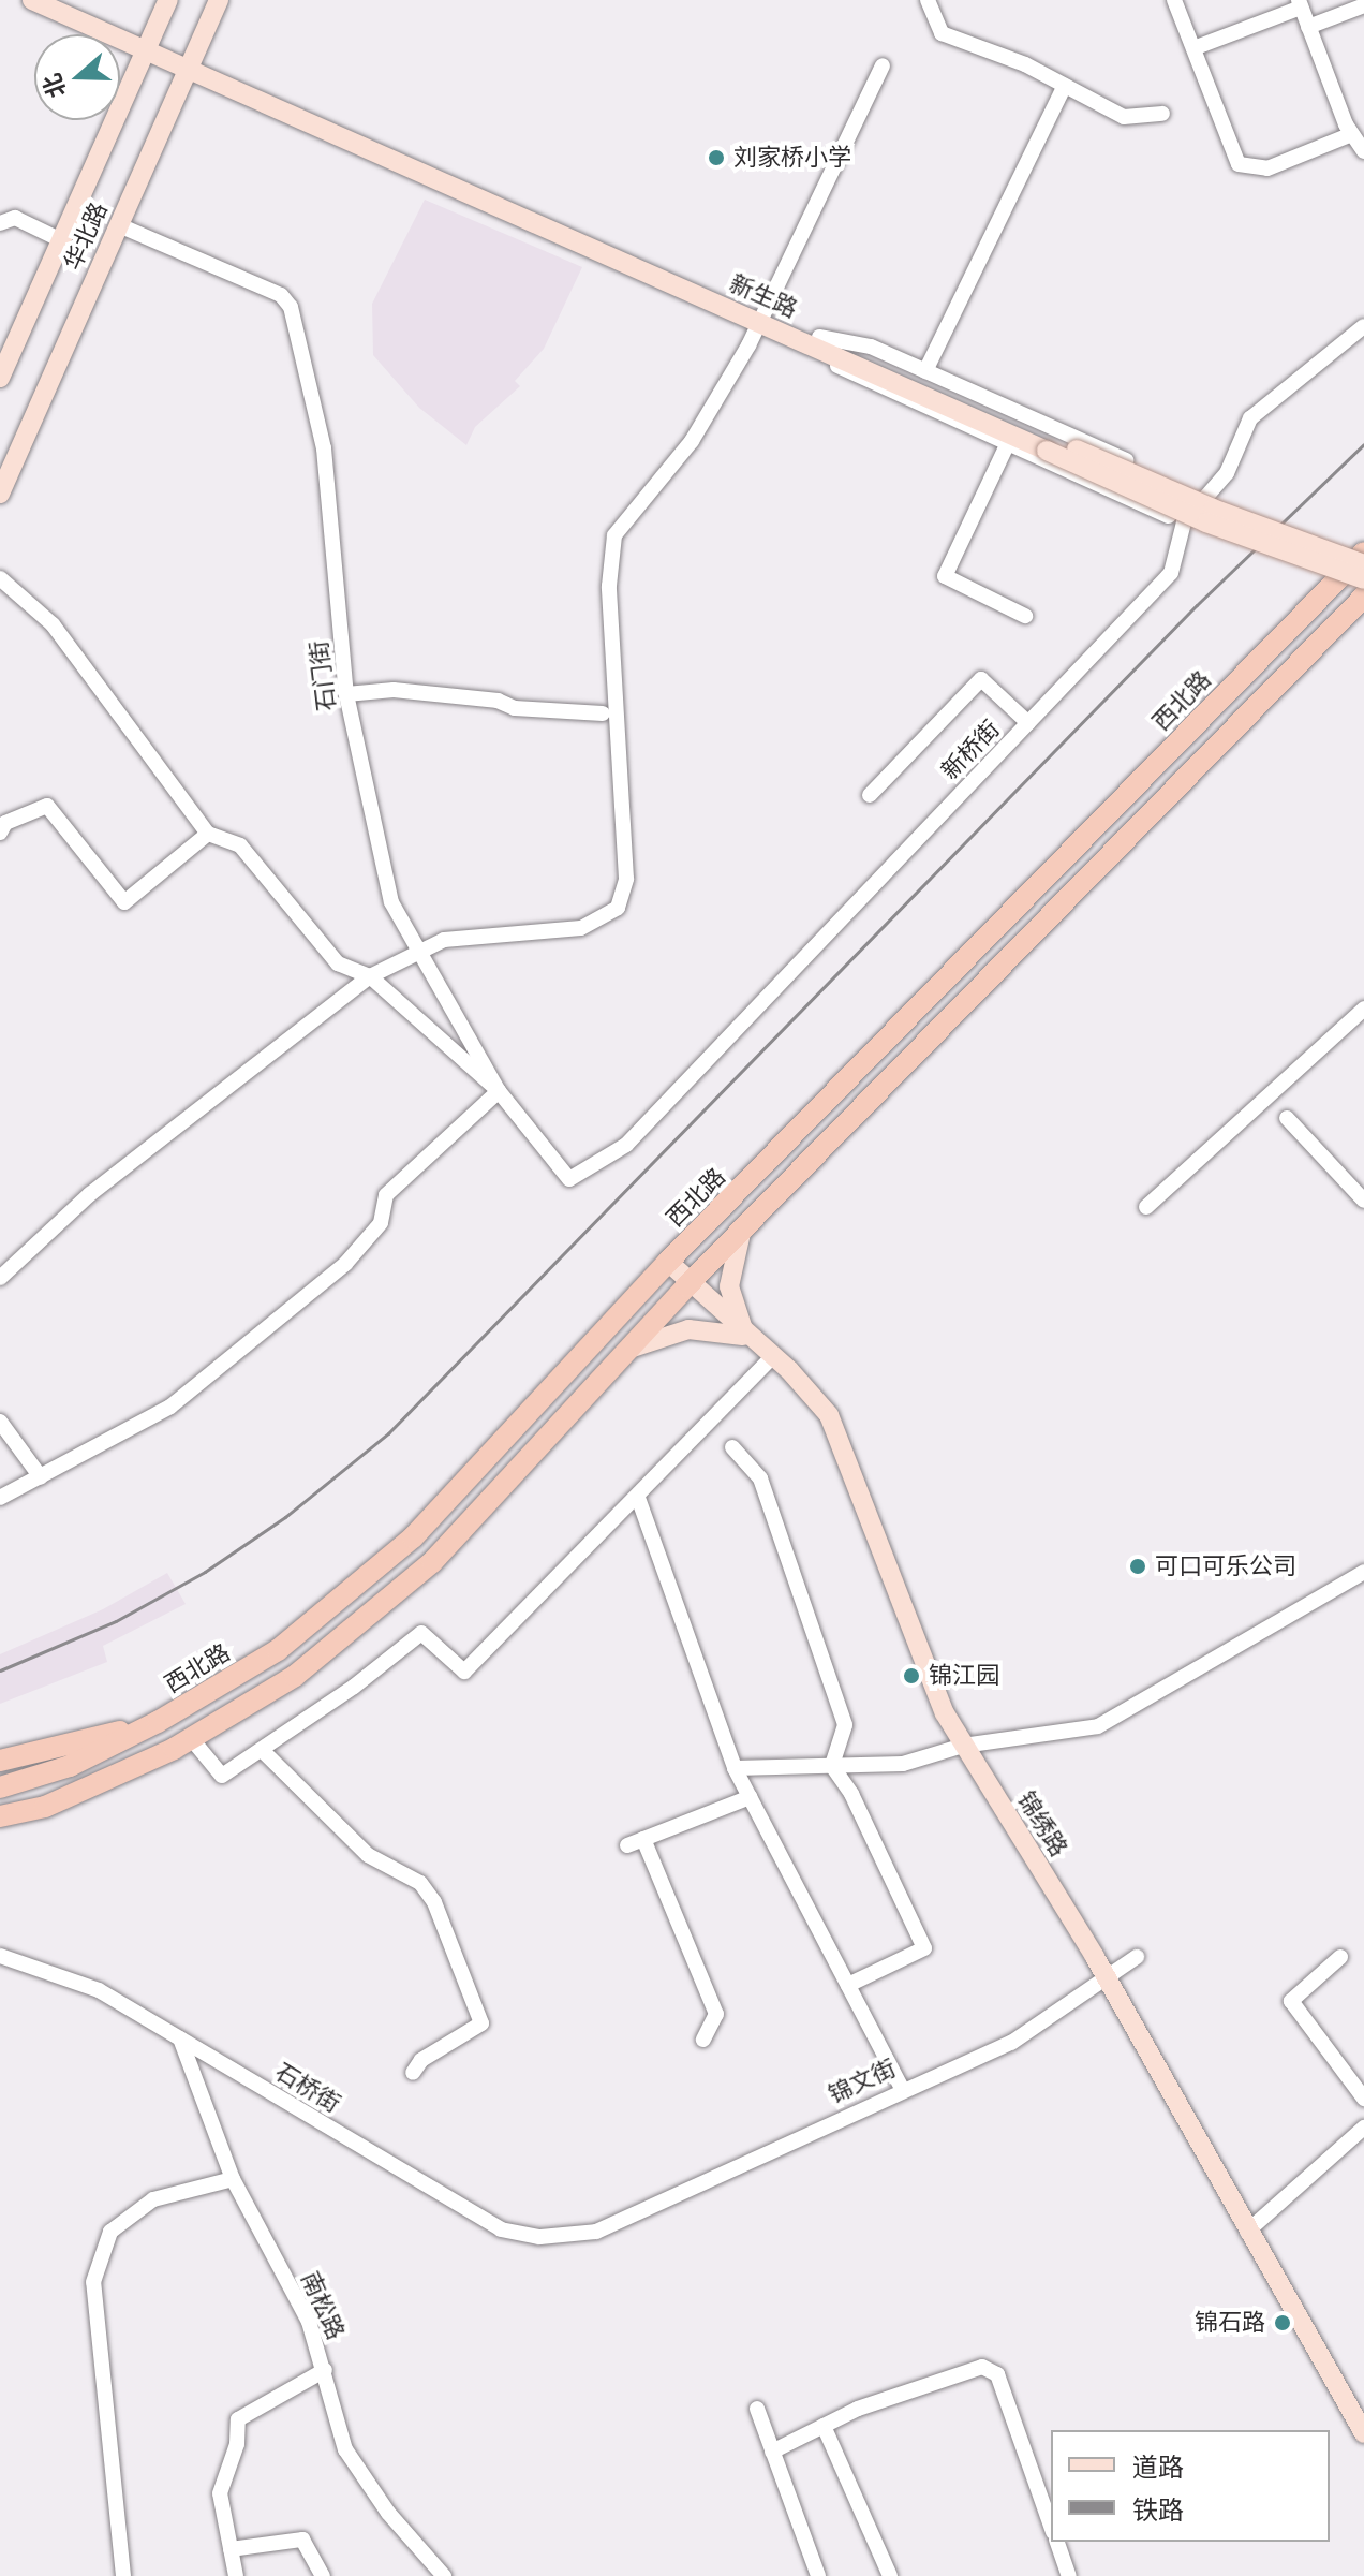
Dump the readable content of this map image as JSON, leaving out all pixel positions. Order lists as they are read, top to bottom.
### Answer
{
  "streets": {
    "highway": ["西北路"],
    "main road": ["华北路", "新生路", "锦绣路"],
    "street": [
      "石门街",
      "新桥街",
      "锦文街",
      "石桥街",
      "南松路"
    ]
  },
  "crossings": [
    ["华北路", "新生路"],
    ["华北路", "石门街"],
    ["石门街", "新桥街"],
    ["西北路", "锦绣路"],
    ["锦绣路", "锦文街"],
    ["锦文街", "石桥街"],
    ["石桥街", "南松路"]
  ],
  "places": [
    "刘家桥小学",
    "可口可乐公司",
    "锦江园",
    "锦石路"
  ],
  "legend": ["道路", "铁路"],
  "north": "left"
}
